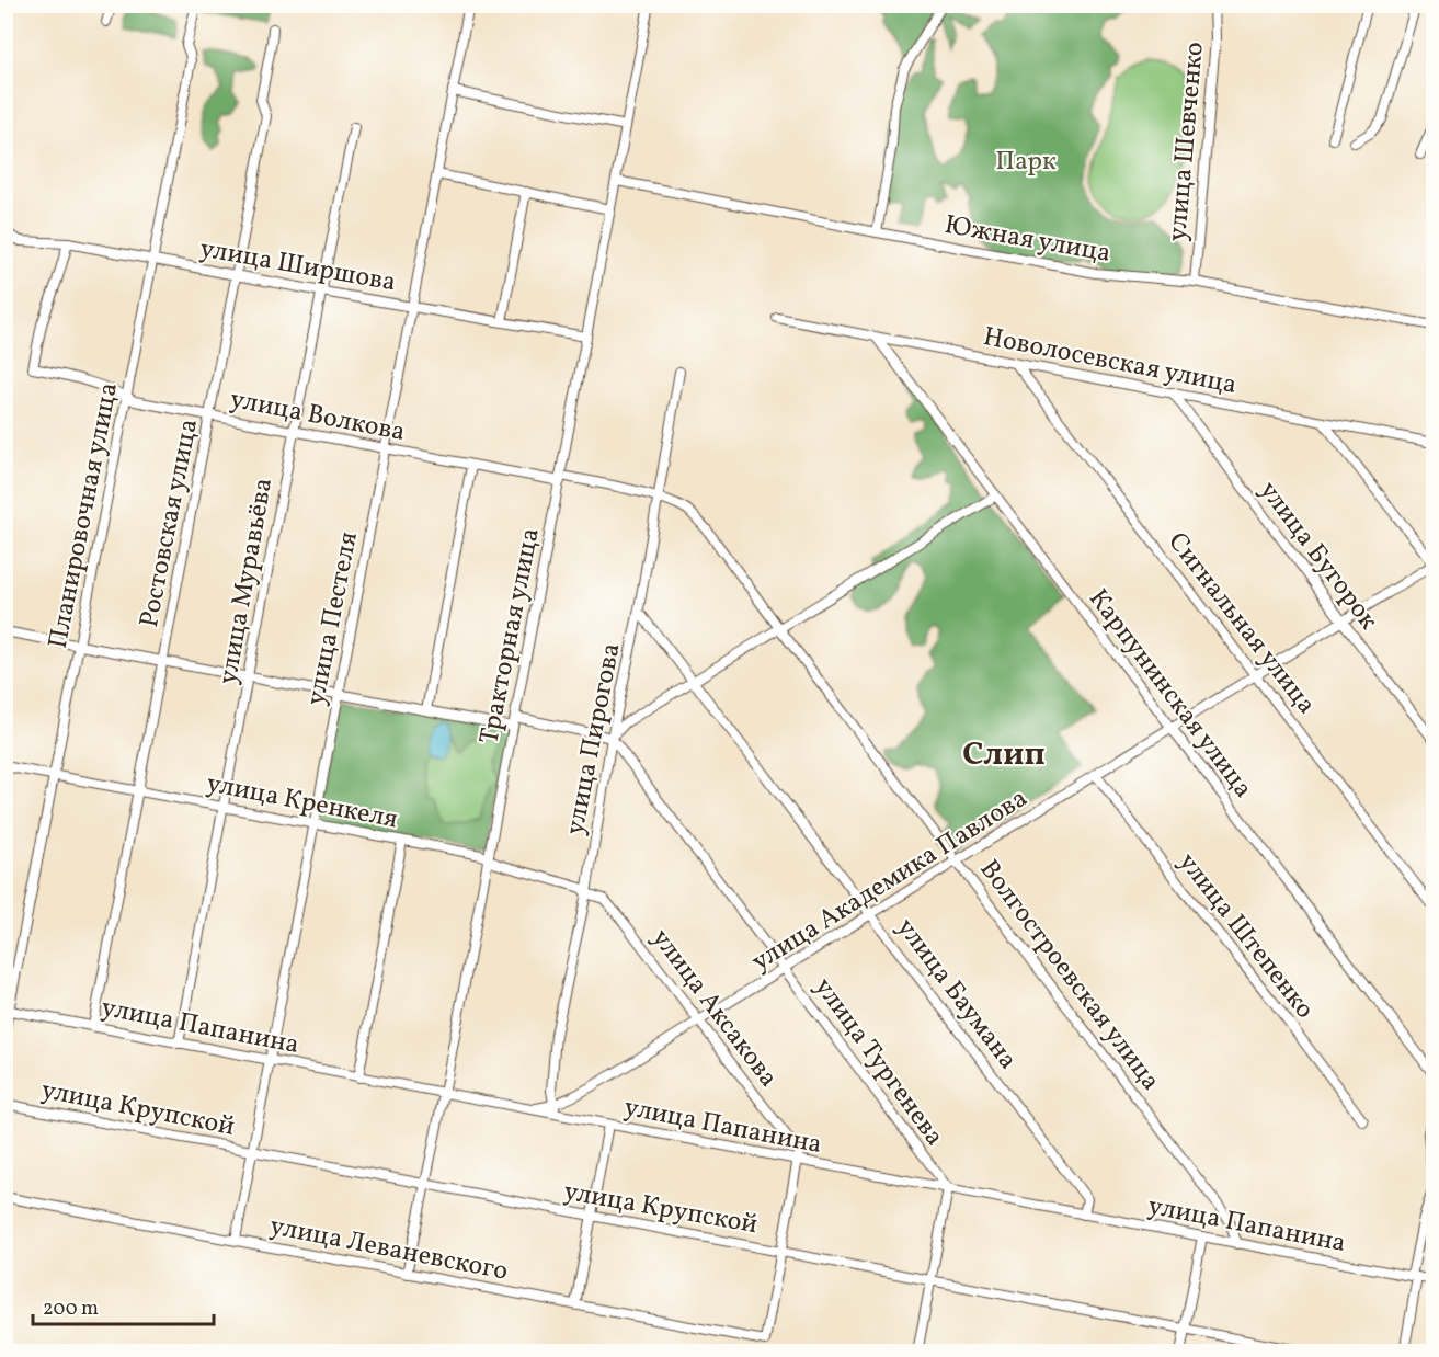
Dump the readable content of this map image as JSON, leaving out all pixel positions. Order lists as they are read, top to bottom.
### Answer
{
  "streets": {
    "street": [
      "улица Шевченко",
      "Южная улица",
      "улица Ширшова",
      "Новолосевская улица",
      "улица Волкова",
      "Планировочная улица",
      "Ростовская улица",
      "улица Бугорок",
      "улица Муравьёва",
      "улица Пестеля",
      "Сигнальная улица",
      "Тракторная улица",
      "Карпунинская улица",
      "улица Пирогова",
      "улица Кренкеля",
      "улица Академика Павлова",
      "улица Штепенко",
      "Волгостроевская улица",
      "улица Баумана",
      "улица Аксакова",
      "улица Папанина",
      "улица Тургенева",
      "улица Крупской",
      "улица Леваневского"
    ]
  },
  "crossings": [
    ["улица Шевченко", "Южная улица"],
    ["Южная улица", "Тракторная улица"],
    ["улица Ширшова", "улица Волкова"],
    ["улица Ширшова", "Планировочная улица"],
    ["улица Ширшова", "Ростовская улица"],
    ["улица Ширшова", "улица Муравьёва"],
    ["улица Ширшова", "улица Пестеля"],
    ["улица Ширшова", "Тракторная улица"],
    ["Новолосевская улица", "улица Бугорок"],
    ["Новолосевская улица", "Сигнальная улица"],
    ["Новолосевская улица", "Карпунинская улица"],
    ["улица Волкова", "Планировочная улица"],
    ["улица Волкова", "Ростовская улица"],
    ["улица Волкова", "улица Муравьёва"],
    ["улица Волкова", "улица Пестеля"],
    ["улица Волкова", "Тракторная улица"],
    ["улица Волкова", "улица Пирогова"],
    ["улица Волкова", "Волгостроевская улица"],
    ["Планировочная улица", "улица Кренкеля"],
    ["Планировочная улица", "улица Папанина"],
    ["Ростовская улица", "улица Кренкеля"],
    ["Ростовская улица", "улица Папанина"],
    ["улица Бугорок", "улица Академика Павлова"],
    ["улица Муравьёва", "улица Кренкеля"],
    ["улица Муравьёва", "улица Папанина"],
    ["улица Пестеля", "улица Кренкеля"],
    ["улица Пестеля", "улица Папанина"],
    ["улица Пестеля", "улица Крупской"],
    ["улица Пестеля", "улица Леваневского"],
    ["Сигнальная улица", "улица Академика Павлова"],
    ["Тракторная улица", "улица Кренкеля"],
    ["Тракторная улица", "улица Папанина"],
    ["Тракторная улица", "улица Крупской"],
    ["Тракторная улица", "улица Леваневского"],
    ["Карпунинская улица", "улица Академика Павлова"],
    ["улица Пирогова", "улица Кренкеля"],
    ["улица Пирогова", "улица Академика Павлова"],
    ["улица Пирогова", "Волгостроевская улица"],
    ["улица Пирогова", "улица Баумана"],
    ["улица Пирогова", "улица Аксакова"],
    ["улица Пирогова", "улица Папанина"],
    ["улица Пирогова", "улица Тургенева"],
    ["улица Кренкеля", "улица Аксакова"],
    ["улица Академика Павлова", "улица Штепенко"],
    ["улица Академика Павлова", "Волгостроевская улица"],
    ["улица Академика Павлова", "улица Баумана"],
    ["улица Академика Павлова", "улица Аксакова"],
    ["улица Академика Павлова", "улица Папанина"],
    ["улица Академика Павлова", "улица Тургенева"],
    ["Волгостроевская улица", "улица Папанина"],
    ["улица Баумана", "улица Папанина"],
    ["улица Аксакова", "улица Папанина"],
    ["улица Папанина", "улица Тургенева"],
    ["улица Крупской", "улица Леваневского"]
  ],
  "districts": ["Слип"],
  "parks": ["Парк"],
  "scale_bar": "200 m"
}
